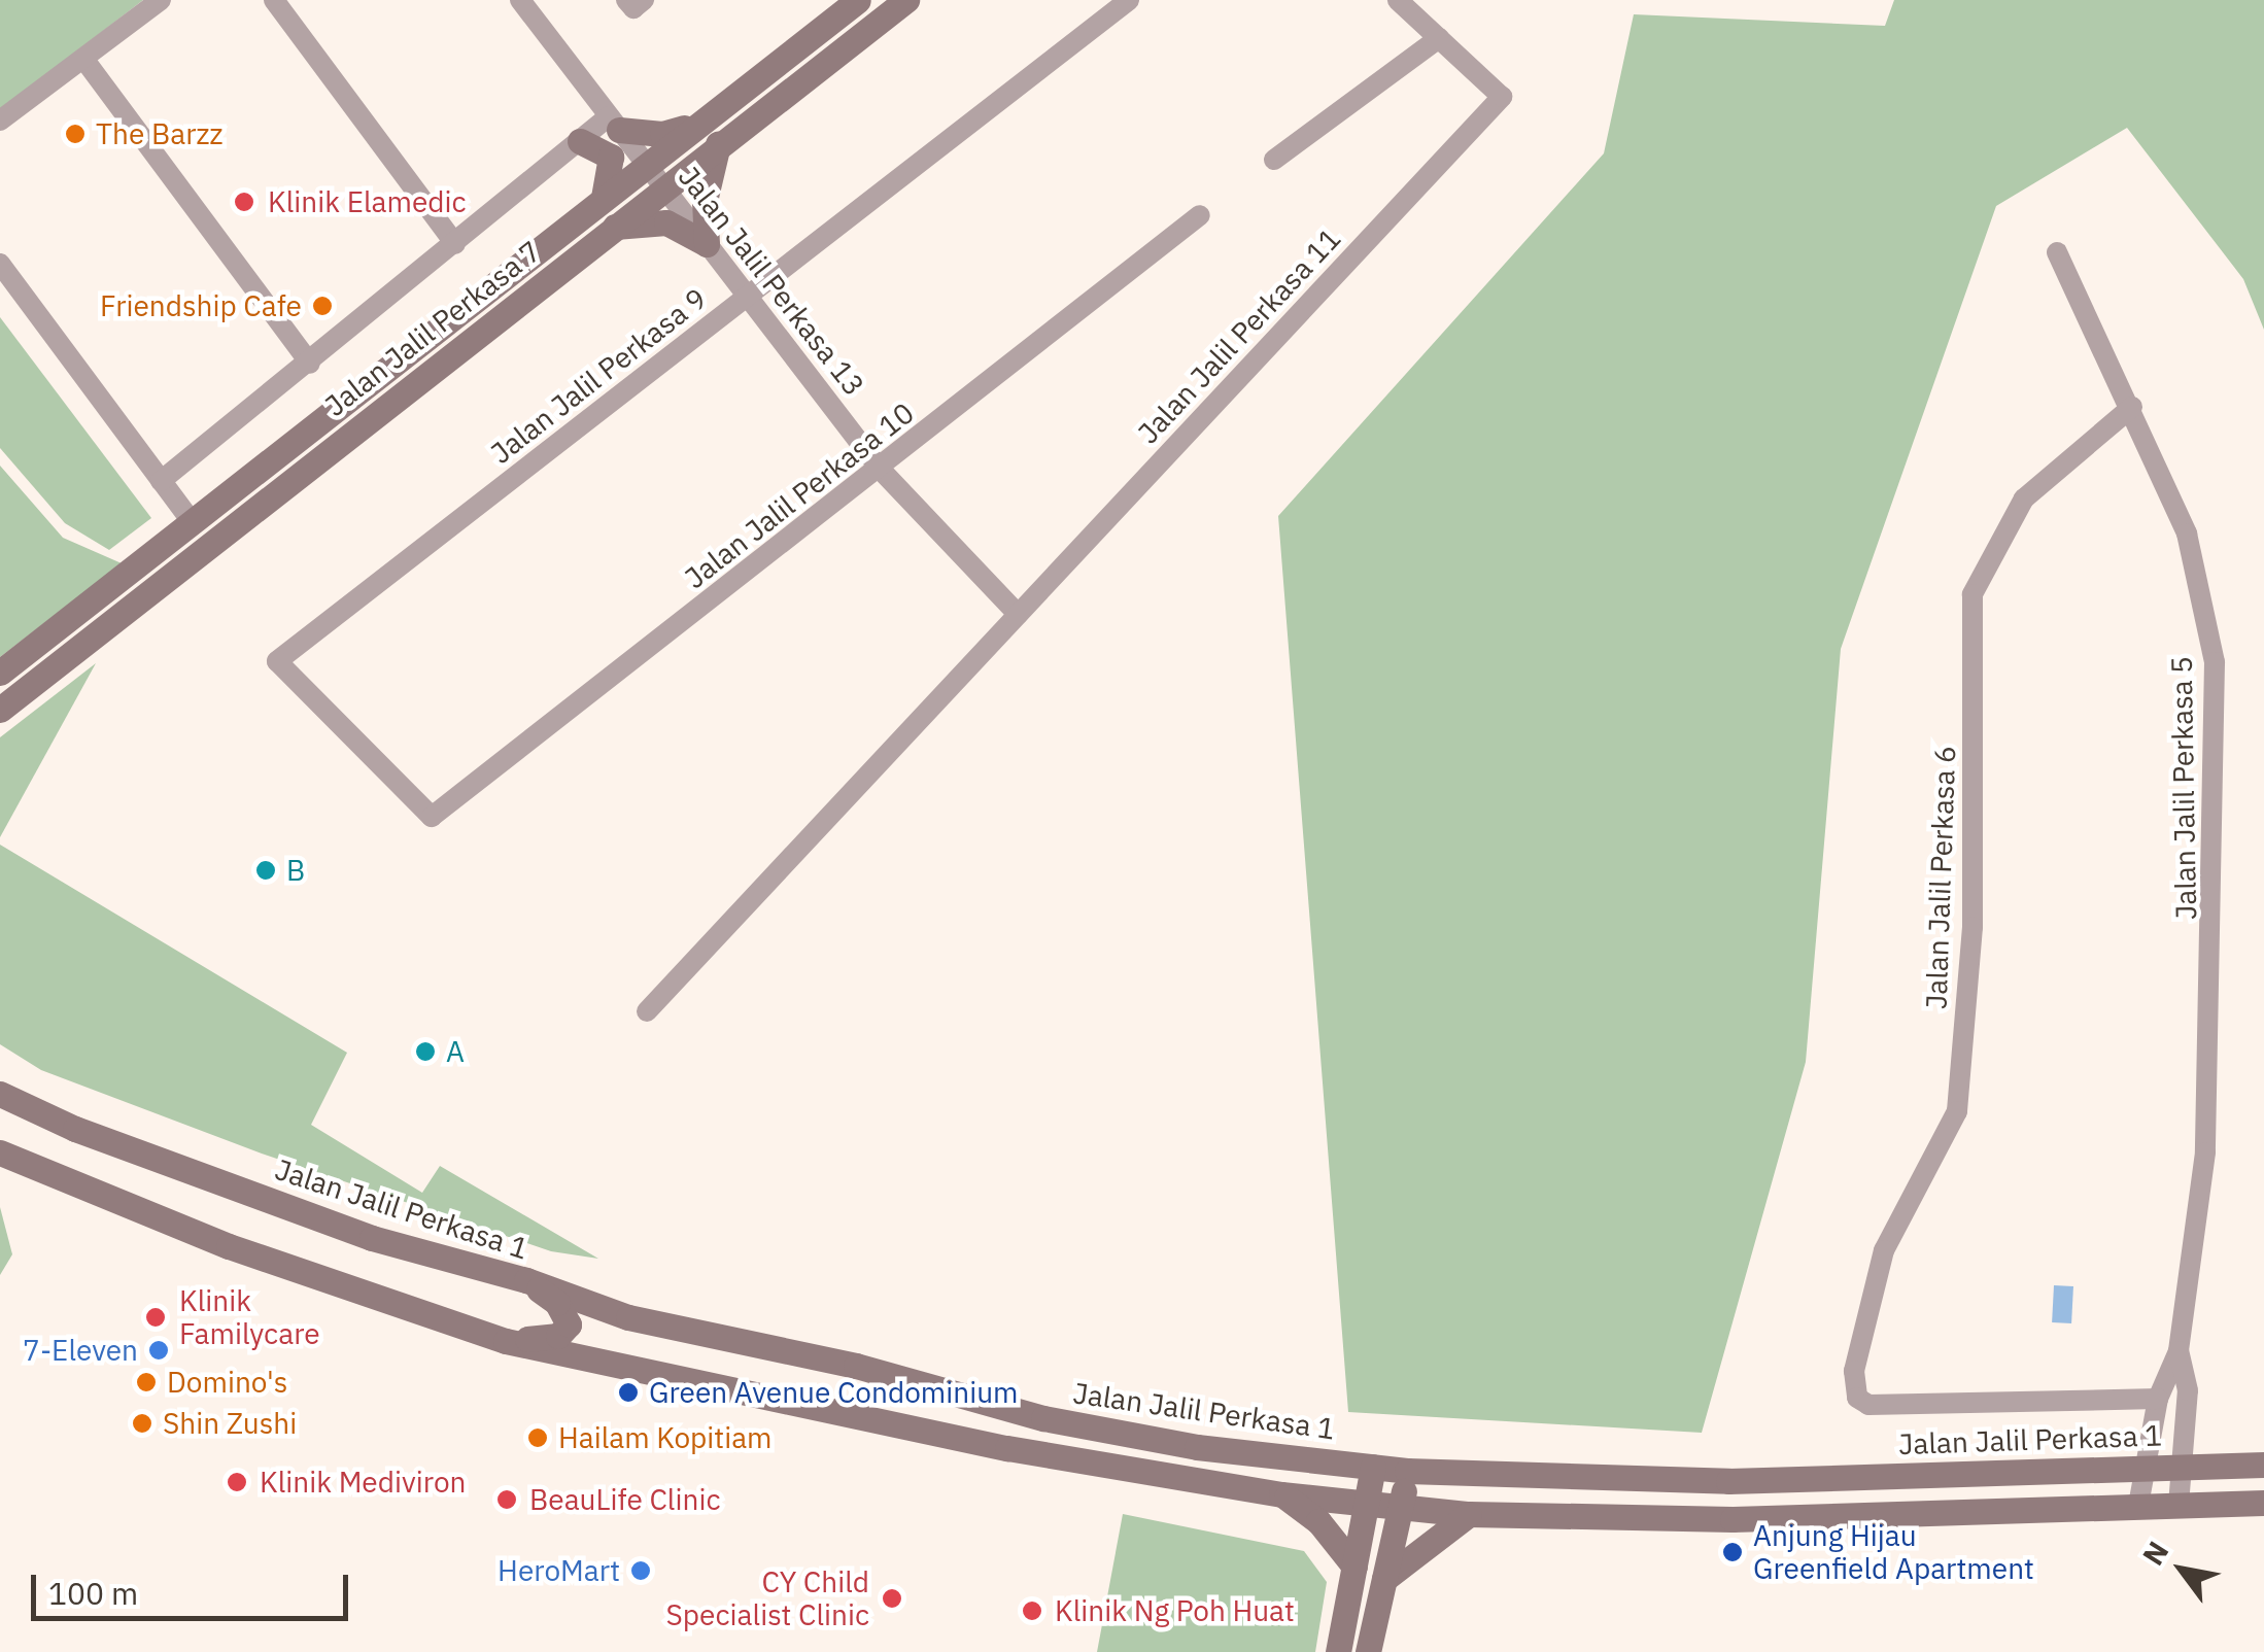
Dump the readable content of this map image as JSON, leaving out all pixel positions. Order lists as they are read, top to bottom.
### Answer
{
  "streets": {
    "main road": ["Jalan Jalil Perkasa 7", "Jalan Jalil Perkasa 1"],
    "street": [
      "Jalan Jalil Perkasa 13",
      "Jalan Jalil Perkasa 11",
      "Jalan Jalil Perkasa 9",
      "Jalan Jalil Perkasa 10",
      "Jalan Jalil Perkasa 5",
      "Jalan Jalil Perkasa 6"
    ]
  },
  "crossings": [
    ["Jalan Jalil Perkasa 13", "Jalan Jalil Perkasa 7"],
    ["Jalan Jalil Perkasa 13", "Jalan Jalil Perkasa 11"],
    ["Jalan Jalil Perkasa 13", "Jalan Jalil Perkasa 9"],
    ["Jalan Jalil Perkasa 13", "Jalan Jalil Perkasa 10"],
    ["Jalan Jalil Perkasa 9", "Jalan Jalil Perkasa 10"],
    ["Jalan Jalil Perkasa 5", "Jalan Jalil Perkasa 6"],
    ["Jalan Jalil Perkasa 5", "Jalan Jalil Perkasa 1"]
  ],
  "places": [
    "The Barzz",
    "Klinik Elamedic",
    "Friendship Cafe",
    "B",
    "A",
    "Klinik Familycare",
    "7-Eleven",
    "Domino's",
    "Green Avenue Condominium",
    "Shin Zushi",
    "Hailam Kopitiam",
    "Klinik Mediviron",
    "BeauLife Clinic",
    "Anjung Hijau Greenfield Apartment",
    "HeroMart",
    "CY Child Specialist Clinic",
    "Klinik Ng Poh Huat"
  ],
  "scale_bar": "100 m",
  "north": "top left"
}
